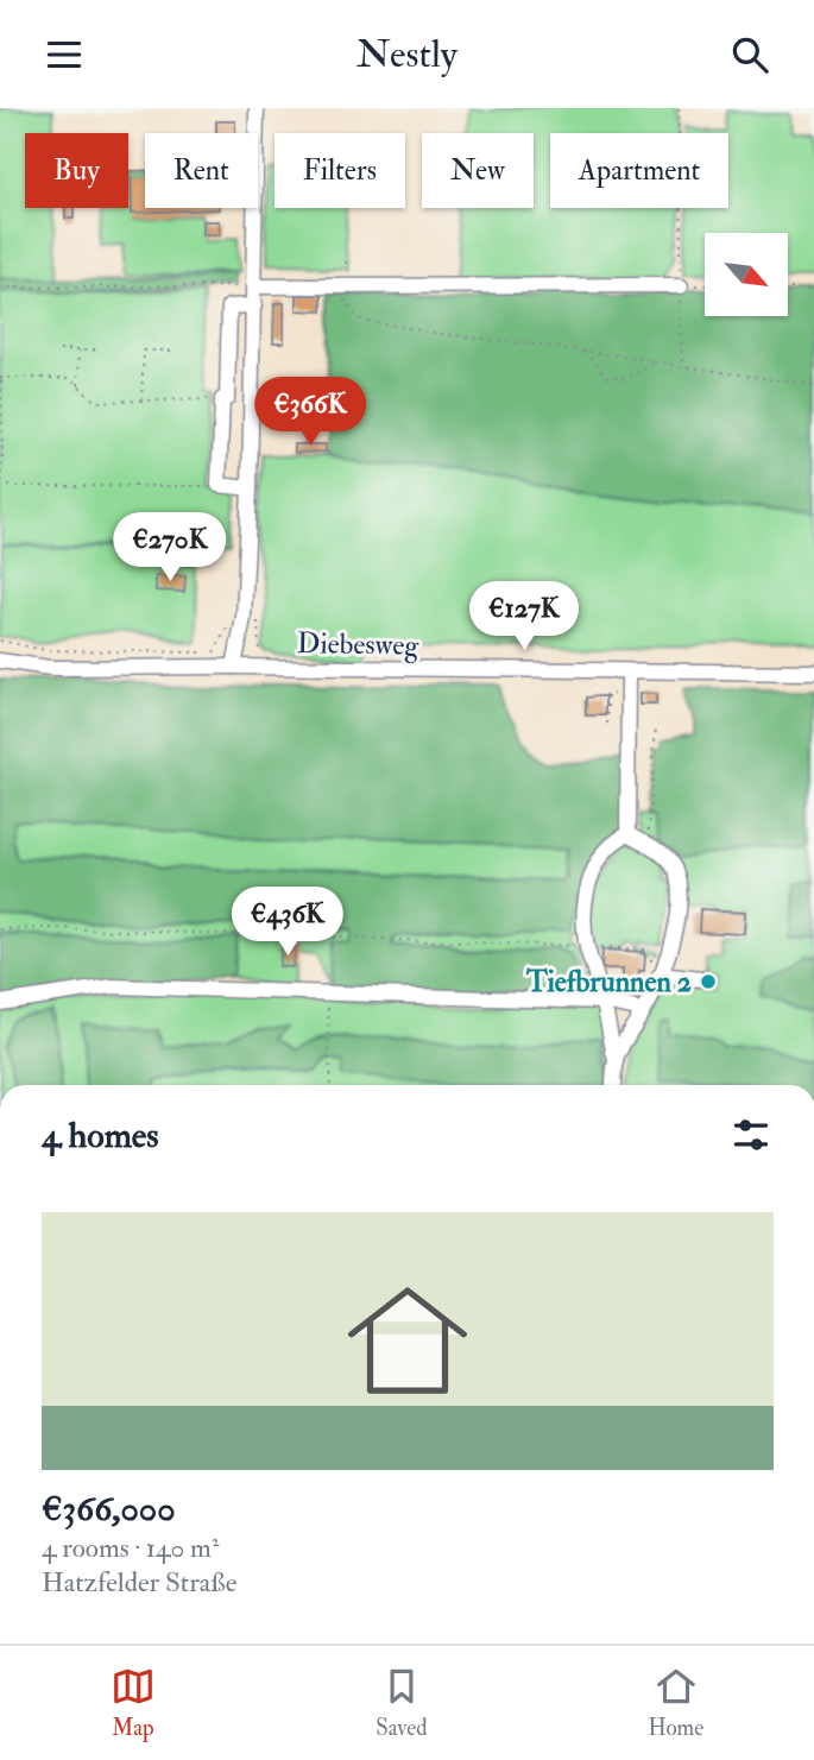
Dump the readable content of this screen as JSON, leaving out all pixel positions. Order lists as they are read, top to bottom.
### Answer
{
  "streets": {
    "street": ["Diebesweg"]
  },
  "places": ["Tiefbrunnen 2"],
  "north": "bottom right",
  "page": {
    "header": "Nestly",
    "chip": [
      "Buy",
      "Rent",
      "Filters",
      "New",
      "Apartment"
    ],
    "price": [
      "€366K",
      "€270K",
      "€127K",
      "€436K"
    ],
    "heading": "4 homes",
    "list": [
      {
        "name": "€366,000",
        "note": "4 rooms · 140 m² · Hatzfelder Straße"
      }
    ],
    "tabs": ["Map", "Saved", "Home"]
  }
}
